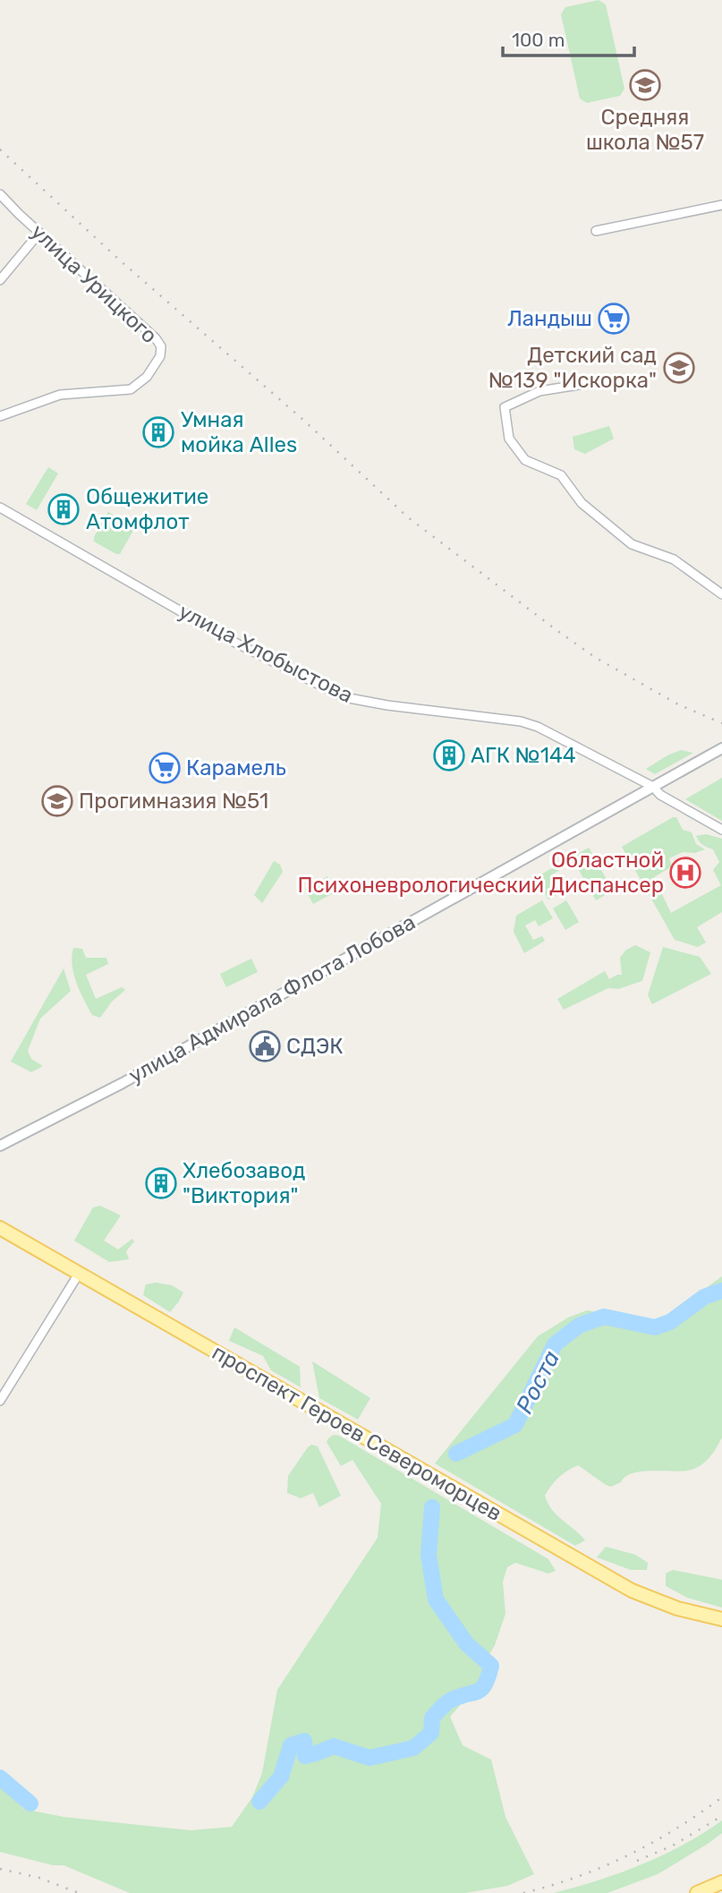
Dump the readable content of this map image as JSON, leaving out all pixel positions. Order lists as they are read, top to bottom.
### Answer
{
  "streets": {
    "main road": ["проспект Героев Североморцев"],
    "street": ["улица Урицкого", "улица Хлобыстова", "улица Адмирала Флота Лобова"]
  },
  "crossings": [
    ["улица Хлобыстова", "улица Адмирала Флота Лобова"]
  ],
  "water": ["Роста"],
  "places": {
    "school or university": ["Средняя школа №57", "Детский сад №139 \"Искорка\"", "Прогимназия №51"],
    "supermarket": ["Ландыш", "Карамель"],
    "building": [
      "Умная мойка Alles",
      "Общежитие Атомфлот",
      "АГК №144",
      "Хлебозавод \"Виктория\""
    ],
    "hospital": ["Областной Психоневрологический Диспансер"],
    "public building": ["СДЭК"]
  },
  "scale_bar": "100 m"
}
